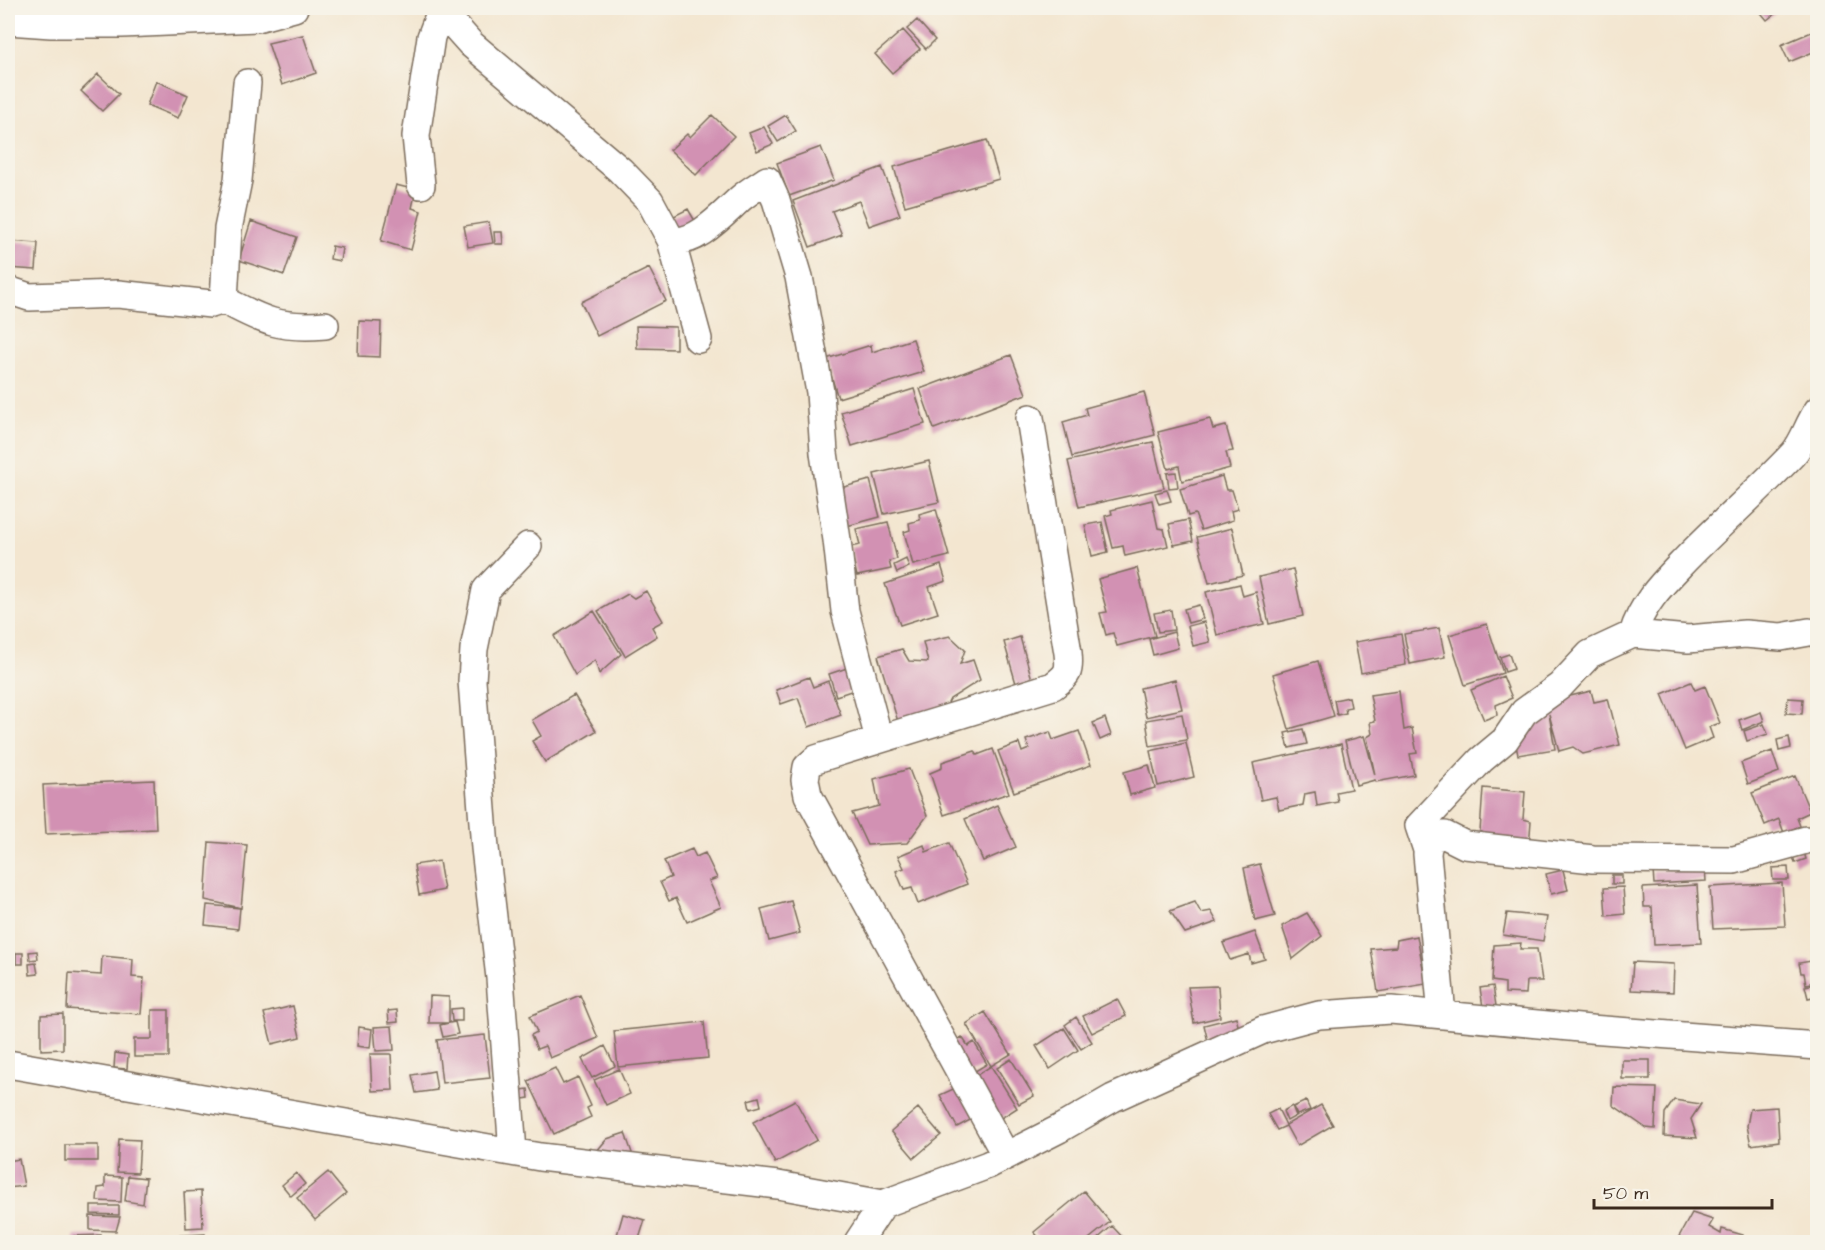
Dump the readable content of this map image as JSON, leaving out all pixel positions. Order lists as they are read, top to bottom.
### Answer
{
  "scale_bar": "50 m"
}
